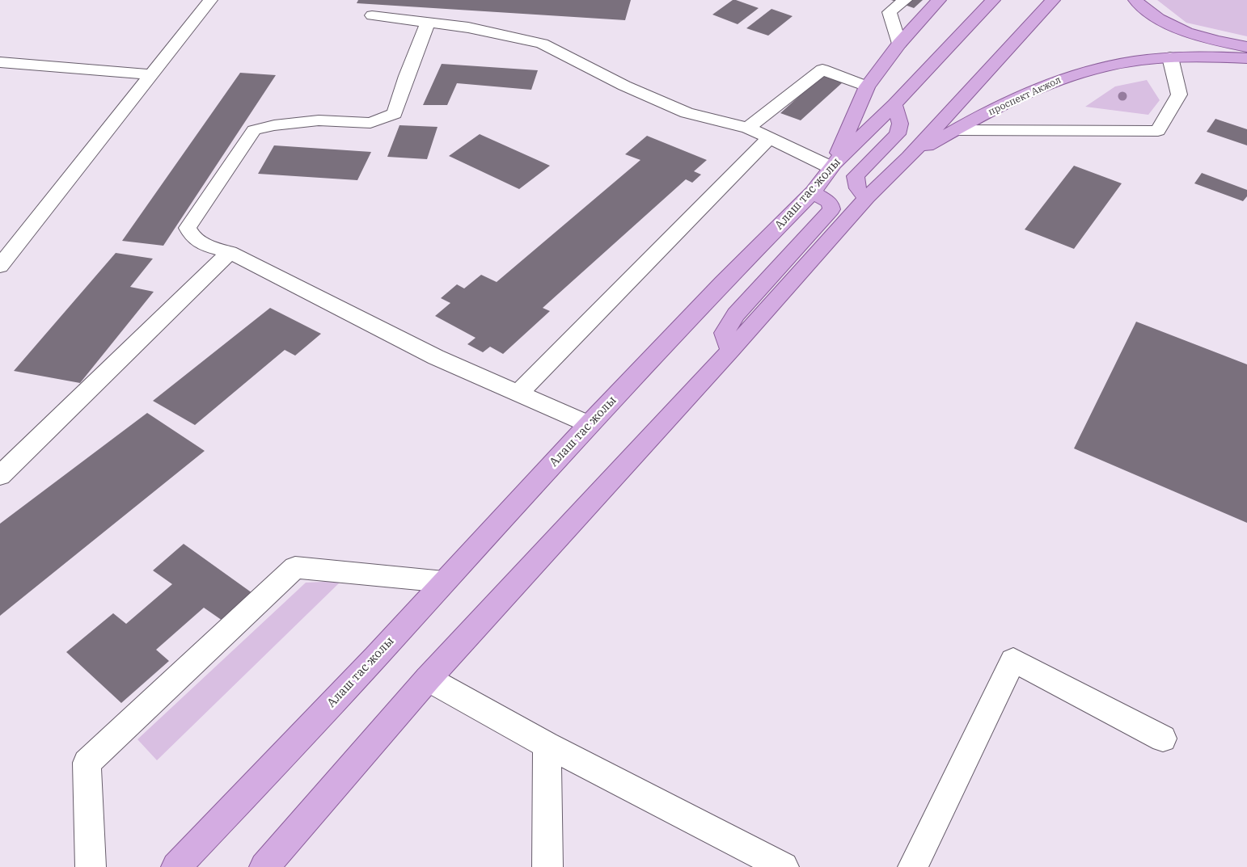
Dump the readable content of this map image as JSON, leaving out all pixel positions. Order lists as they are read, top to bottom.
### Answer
{
  "streets": {
    "main road": ["проспект Акжол", "Алаш тас жолы"]
  }
}
